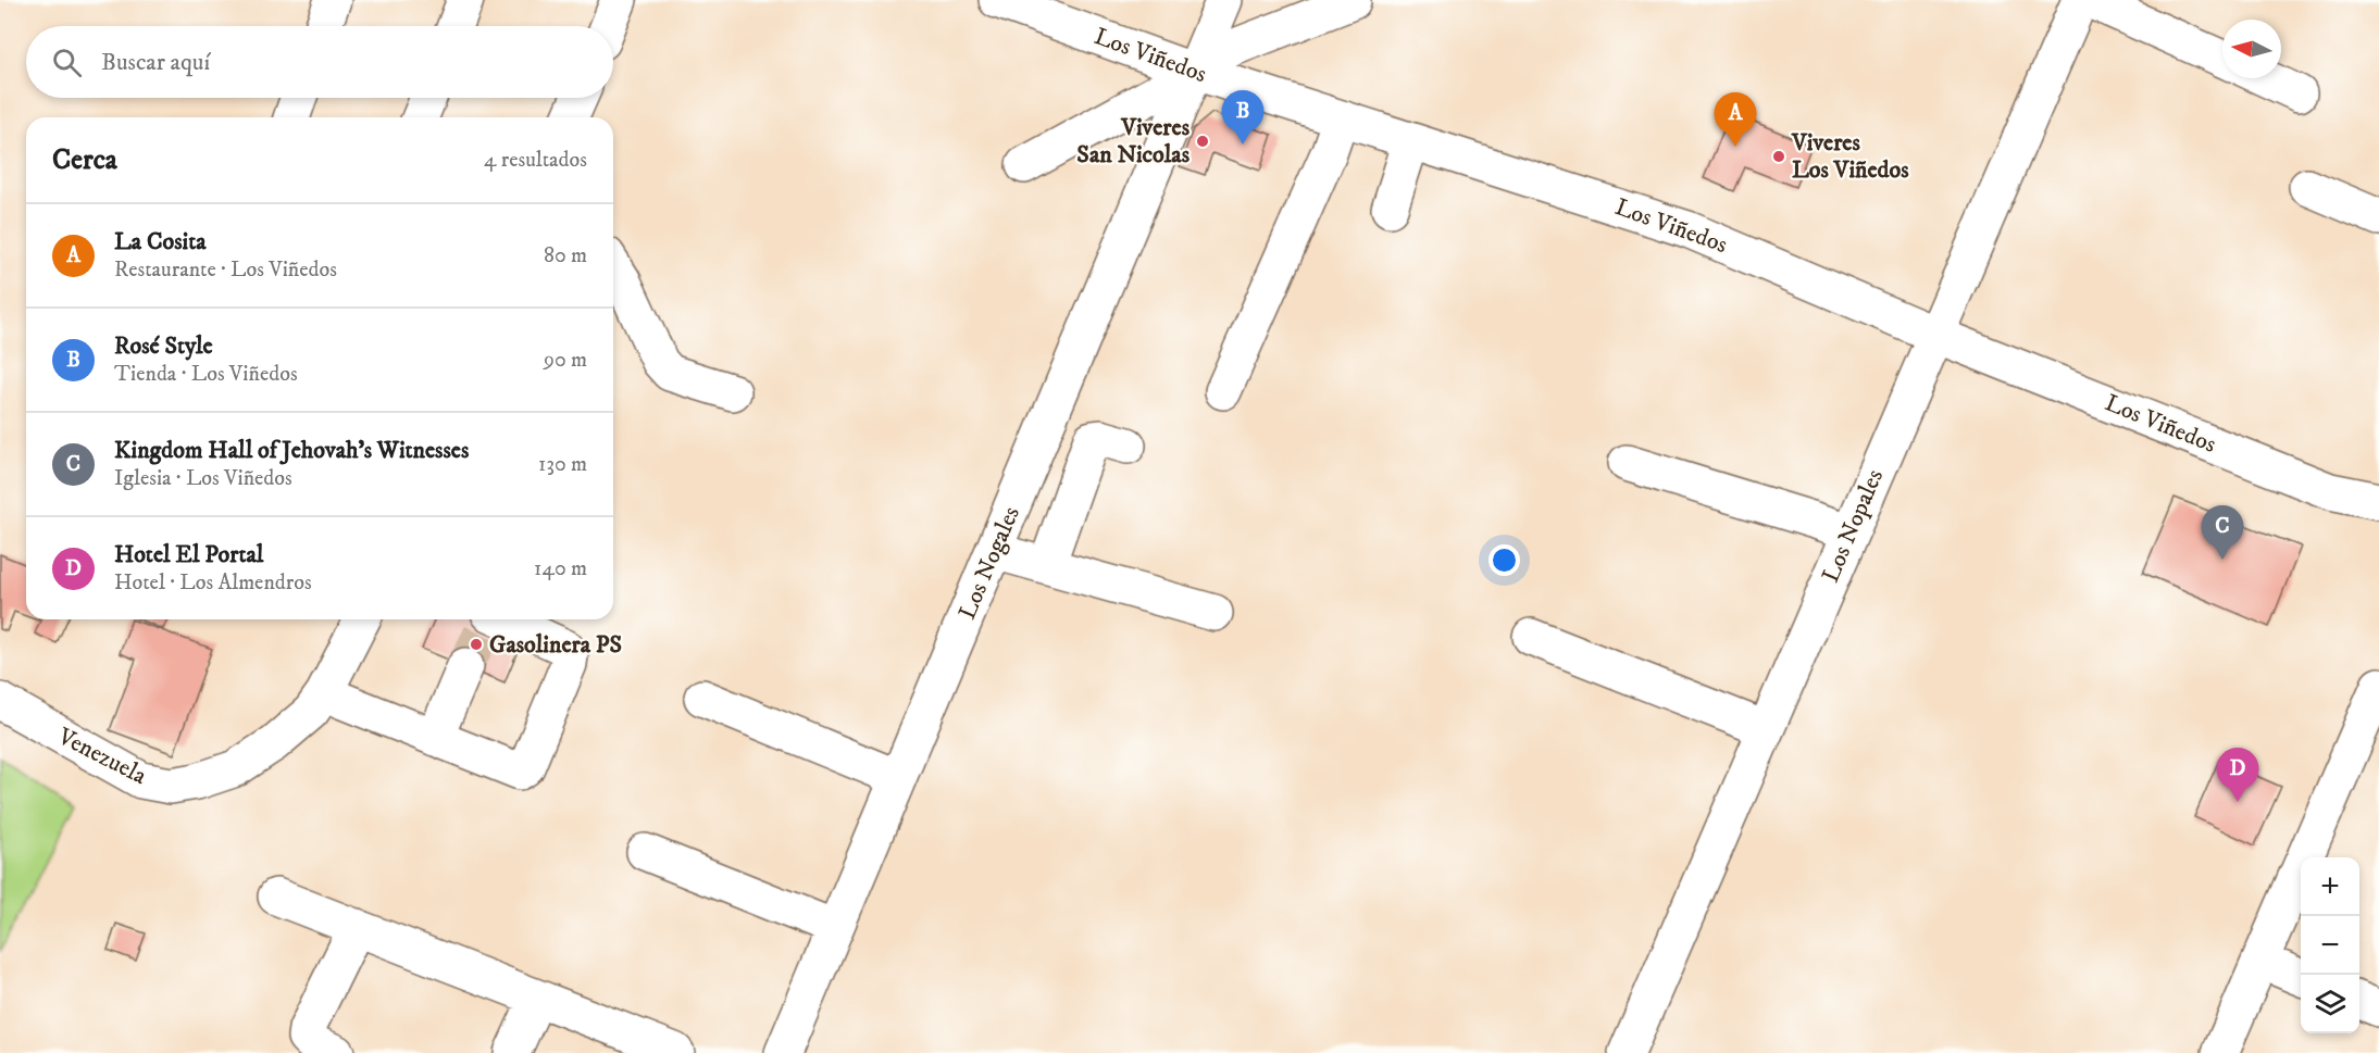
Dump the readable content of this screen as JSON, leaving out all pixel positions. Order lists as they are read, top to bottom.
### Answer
{
  "streets": {
    "street": [
      "Los Viñedos",
      "Los Nopales",
      "Los Nogales",
      "Venezuela"
    ]
  },
  "crossings": [
    ["Los Viñedos", "Los Nopales"],
    ["Los Viñedos", "Los Nogales"]
  ],
  "places": ["Viveres San Nicolas", "Viveres Los Viñedos", "Gasolinera PS"],
  "north": "left",
  "page": {
    "search": "Buscar aquí",
    "pins": [
      "B",
      "A",
      "C",
      "D"
    ],
    "heading": ["Cerca", "4 resultados"],
    "list": [
      {
        "mark": "A",
        "name": "La Cosita",
        "note": "Restaurante · Los Viñedos",
        "value": "80 m"
      },
      {
        "mark": "B",
        "name": "Rosé Style",
        "note": "Tienda · Los Viñedos",
        "value": "90 m"
      },
      {
        "mark": "C",
        "name": "Kingdom Hall of Jehovah's Witnesses",
        "note": "Iglesia · Los Viñedos",
        "value": "130 m"
      },
      {
        "mark": "D",
        "name": "Hotel El Portal",
        "note": "Hotel · Los Almendros",
        "value": "140 m"
      }
    ],
    "map_buttons": ["+", "−"]
  }
}
